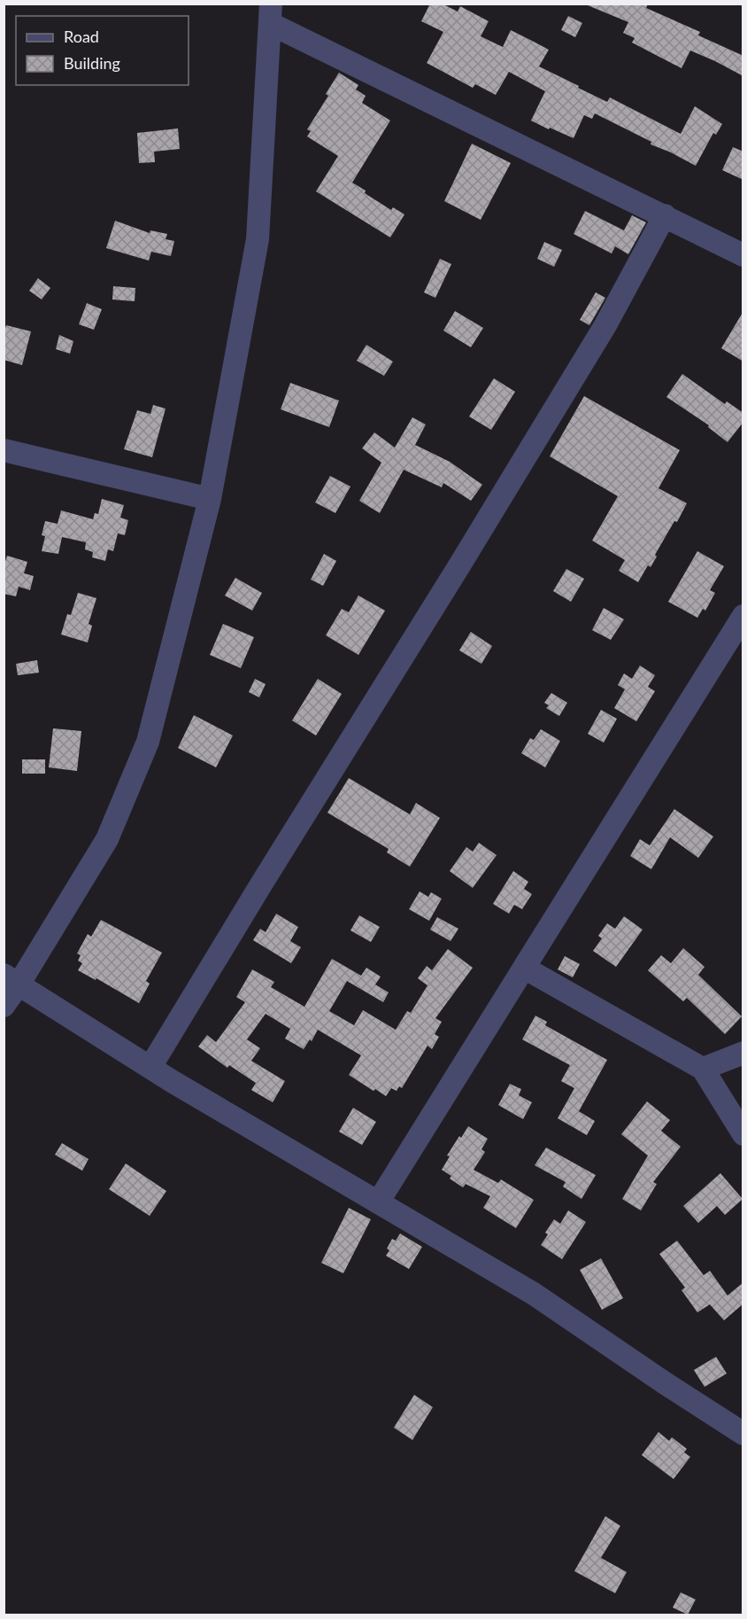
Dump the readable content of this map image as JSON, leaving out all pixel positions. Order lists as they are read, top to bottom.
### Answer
{
  "legend": ["Road", "Building"]
}
